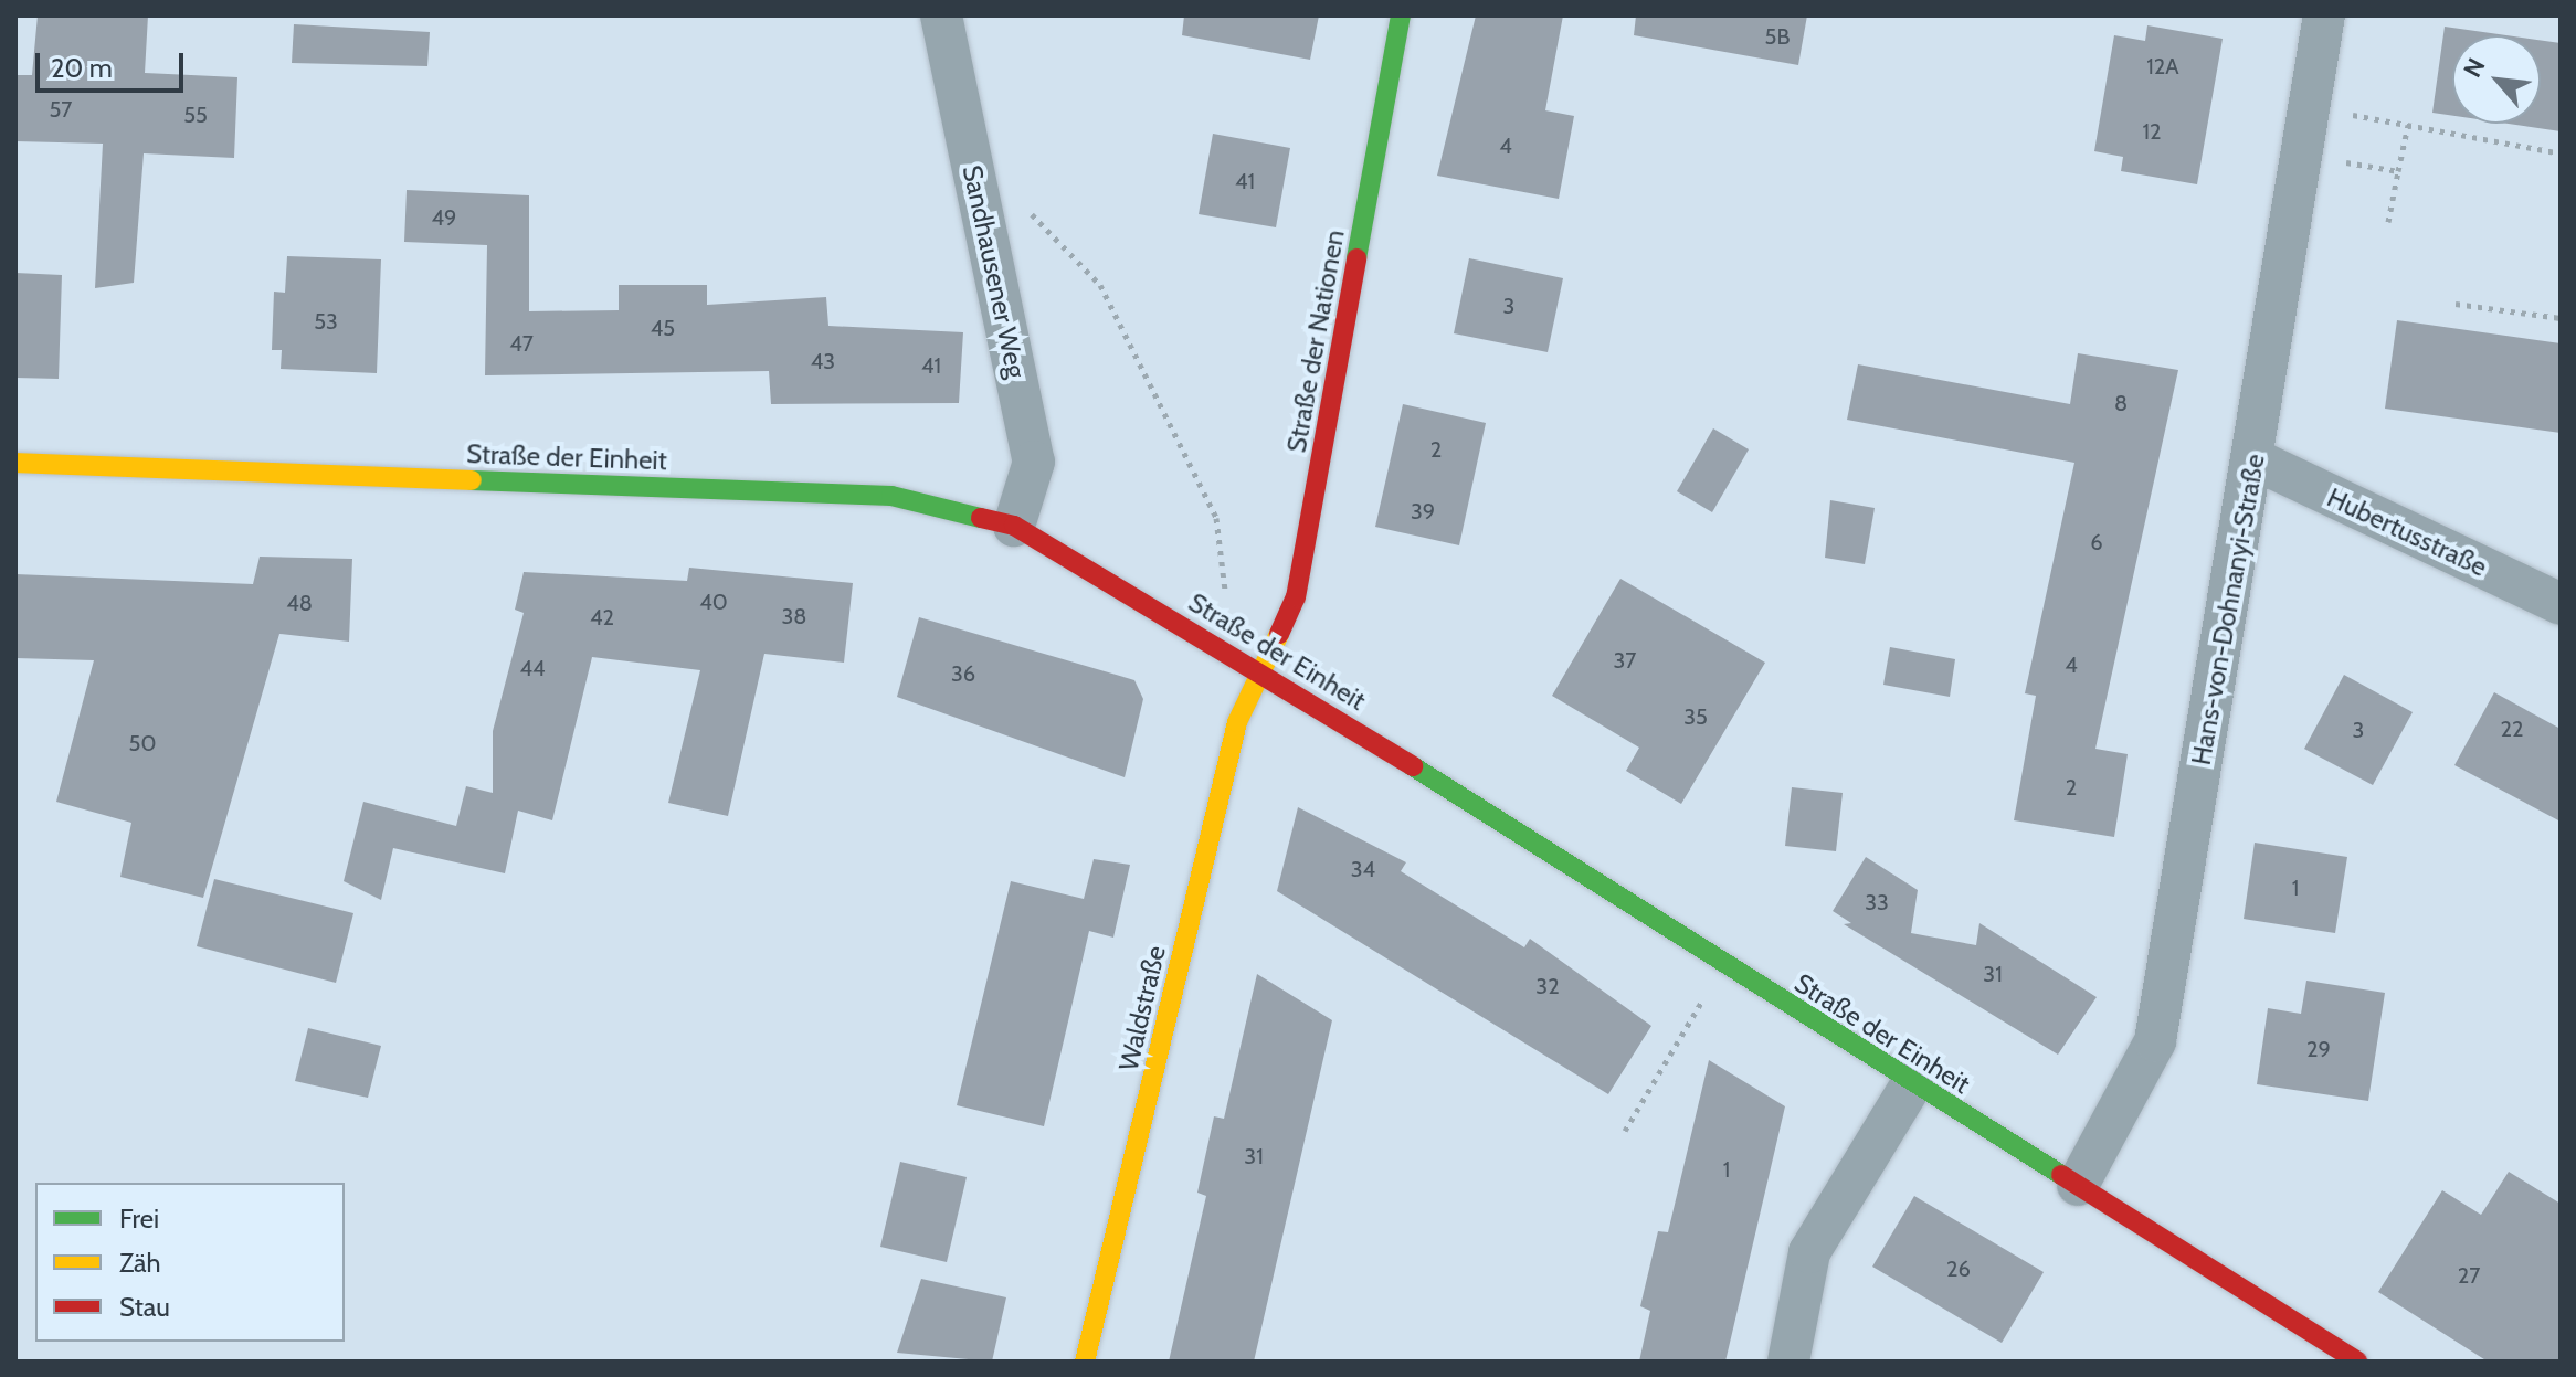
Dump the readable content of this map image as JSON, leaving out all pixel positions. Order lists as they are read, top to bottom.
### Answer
{
  "streets": {
    "street": [
      "Sandhausener Weg",
      "Straße der Nationen",
      "Straße der Einheit",
      "Hubertusstraße",
      "Hans-von-Dohnanyi-Straße",
      "Waldstraße"
    ]
  },
  "crossings": [
    ["Sandhausener Weg", "Straße der Einheit"],
    ["Straße der Nationen", "Straße der Einheit"],
    ["Straße der Nationen", "Waldstraße"],
    ["Straße der Einheit", "Hans-von-Dohnanyi-Straße"],
    ["Straße der Einheit", "Waldstraße"],
    ["Hubertusstraße", "Hans-von-Dohnanyi-Straße"]
  ],
  "house_numbers": [
    "5B",
    "12A",
    "57",
    "55",
    "12",
    "4",
    "41",
    "49",
    "3",
    "53",
    "45",
    "47",
    "43",
    "41",
    "8",
    "2",
    "39",
    "6",
    "40",
    "48",
    "38",
    "42",
    "37",
    "4",
    "44",
    "36",
    "35",
    "22",
    "3",
    "50",
    "2",
    "34",
    "1",
    "33",
    "31",
    "32",
    "29",
    "31",
    "1",
    "26",
    "27"
  ],
  "legend": ["Frei", "Zäh", "Stau"],
  "scale_bar": "20 m",
  "north": "top left"
}
